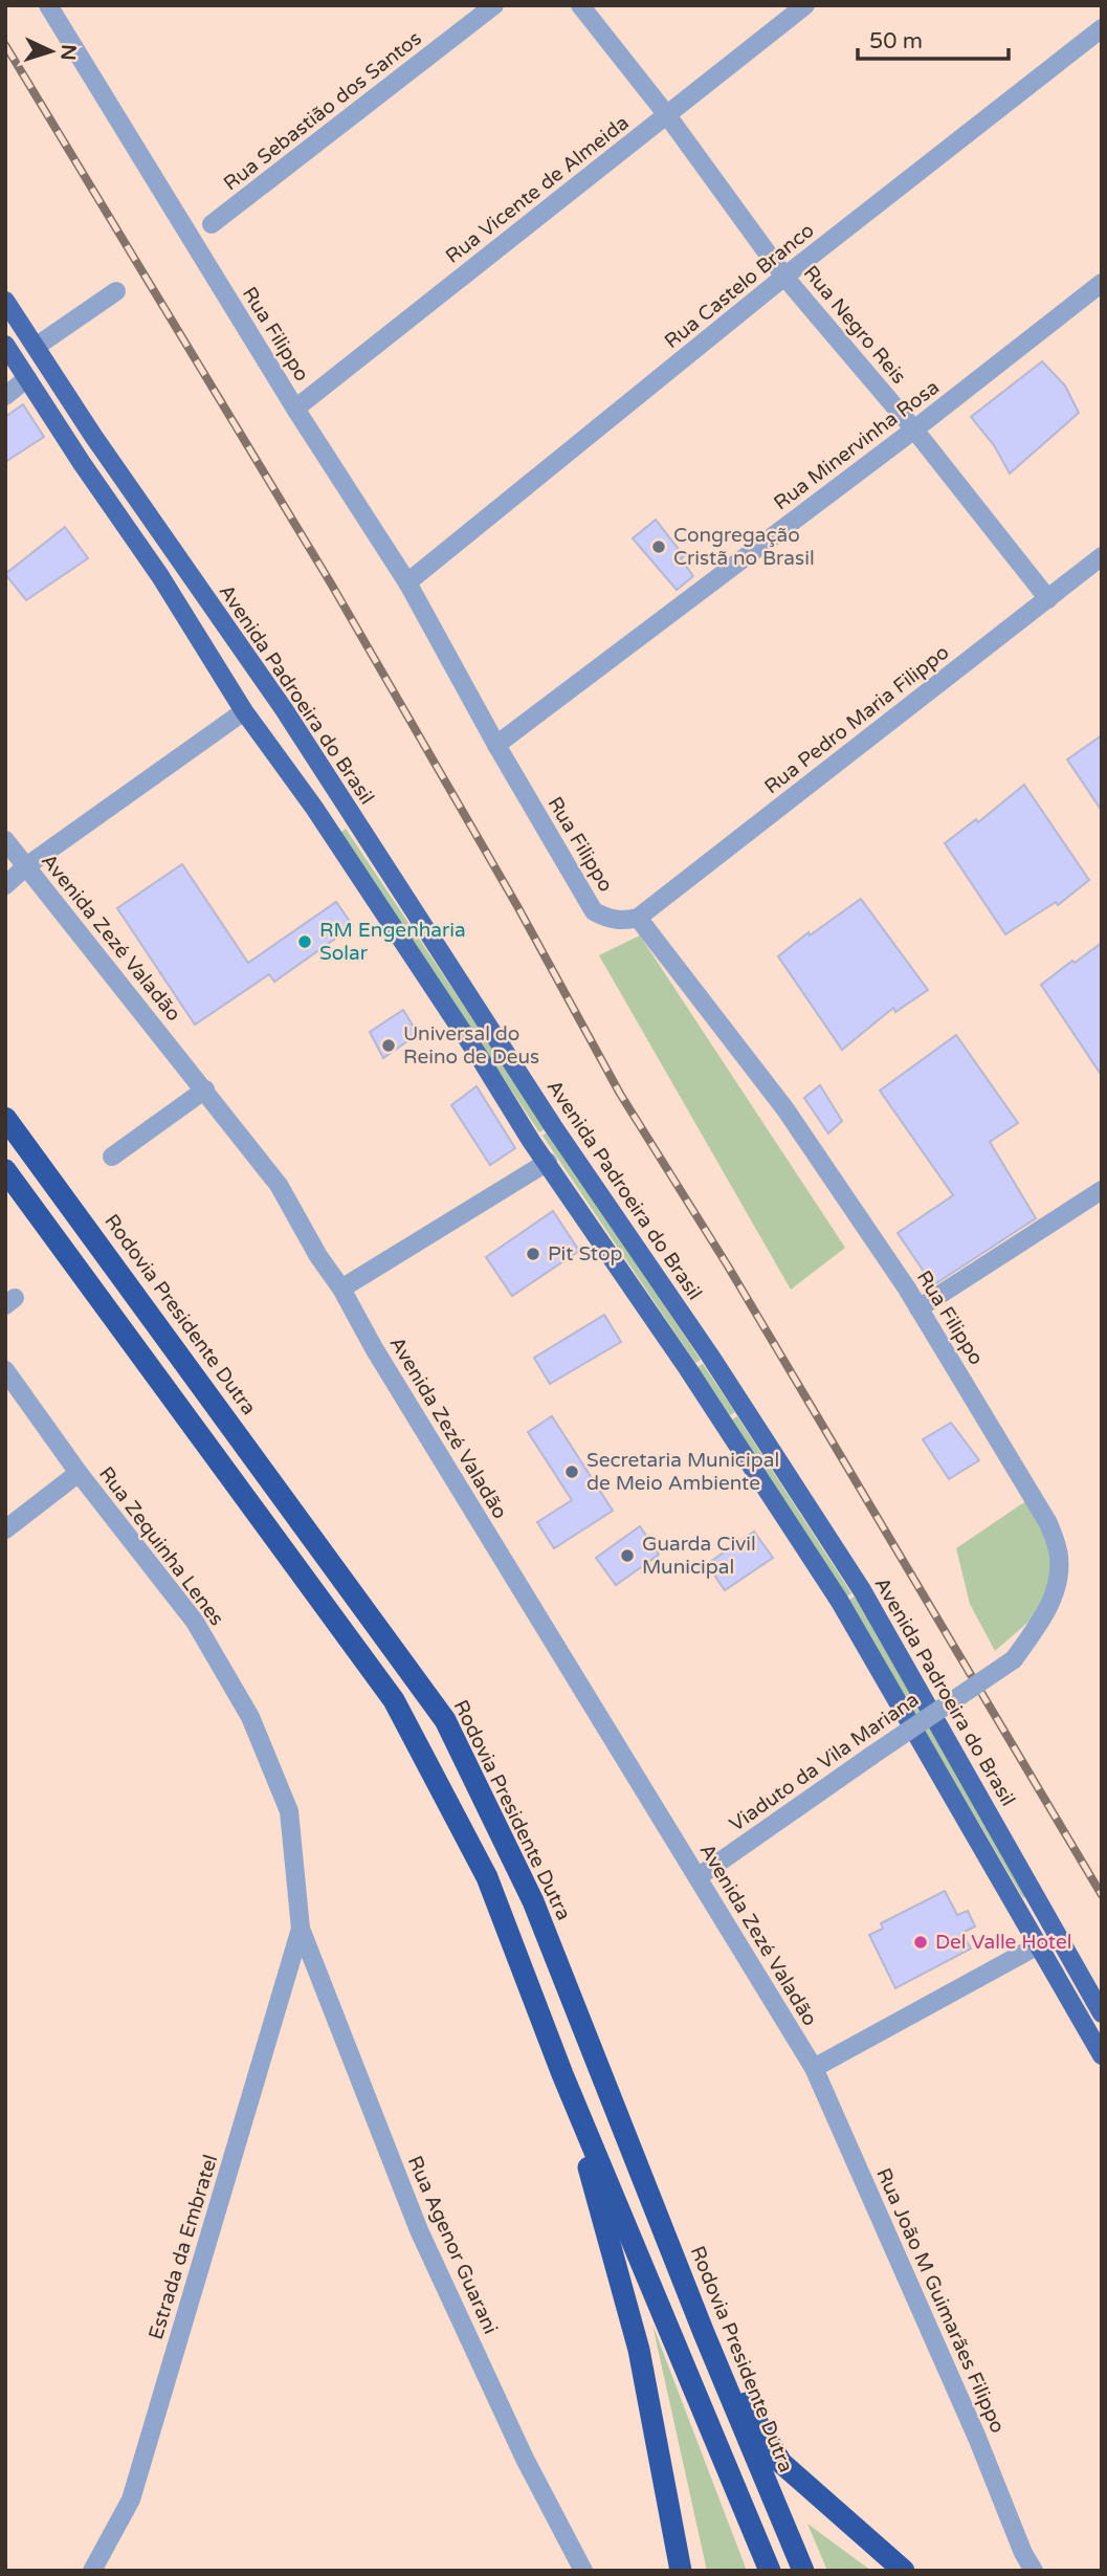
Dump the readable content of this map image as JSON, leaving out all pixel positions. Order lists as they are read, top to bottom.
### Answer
{
  "streets": {
    "highway": ["Rodovia Presidente Dutra"],
    "main road": ["Avenida Padroeira do Brasil"],
    "street": [
      "Rua Sebastião dos Santos",
      "Rua Vicente de Almeida",
      "Rua Castelo Branco",
      "Rua Negro Reis",
      "Rua Filippo",
      "Rua Minervinha Rosa",
      "Rua Pedro Maria Filippo",
      "Avenida Zezé Valadão",
      "Rua Zequinha Lenes",
      "Viaduto da Vila Mariana",
      "Rua Agenor Guarani",
      "Estrada da Embratel",
      "Rua João M Guimarães Filippo"
    ]
  },
  "crossings": [
    ["Rua Vicente de Almeida", "Rua Negro Reis"],
    ["Rua Vicente de Almeida", "Rua Filippo"],
    ["Rua Castelo Branco", "Rua Negro Reis"],
    ["Rua Castelo Branco", "Rua Filippo"],
    ["Rua Negro Reis", "Rua Minervinha Rosa"],
    ["Rua Negro Reis", "Rua Pedro Maria Filippo"],
    ["Rua Filippo", "Rua Minervinha Rosa"],
    ["Rua Filippo", "Rua Pedro Maria Filippo"],
    ["Rua Filippo", "Viaduto da Vila Mariana"],
    ["Avenida Zezé Valadão", "Viaduto da Vila Mariana"],
    ["Avenida Zezé Valadão", "Rua João M Guimarães Filippo"],
    ["Rua Zequinha Lenes", "Rua Agenor Guarani"],
    ["Rua Zequinha Lenes", "Estrada da Embratel"],
    ["Rua Agenor Guarani", "Estrada da Embratel"]
  ],
  "places": [
    "Congregação Cristã no Brasil",
    "RM Engenharia Solar",
    "Universal do Reino de Deus",
    "Pit Stop",
    "Secretaria Municipal de Meio Ambiente",
    "Guarda Civil Municipal",
    "Del Valle Hotel"
  ],
  "scale_bar": "50 m",
  "north": "right"
}
